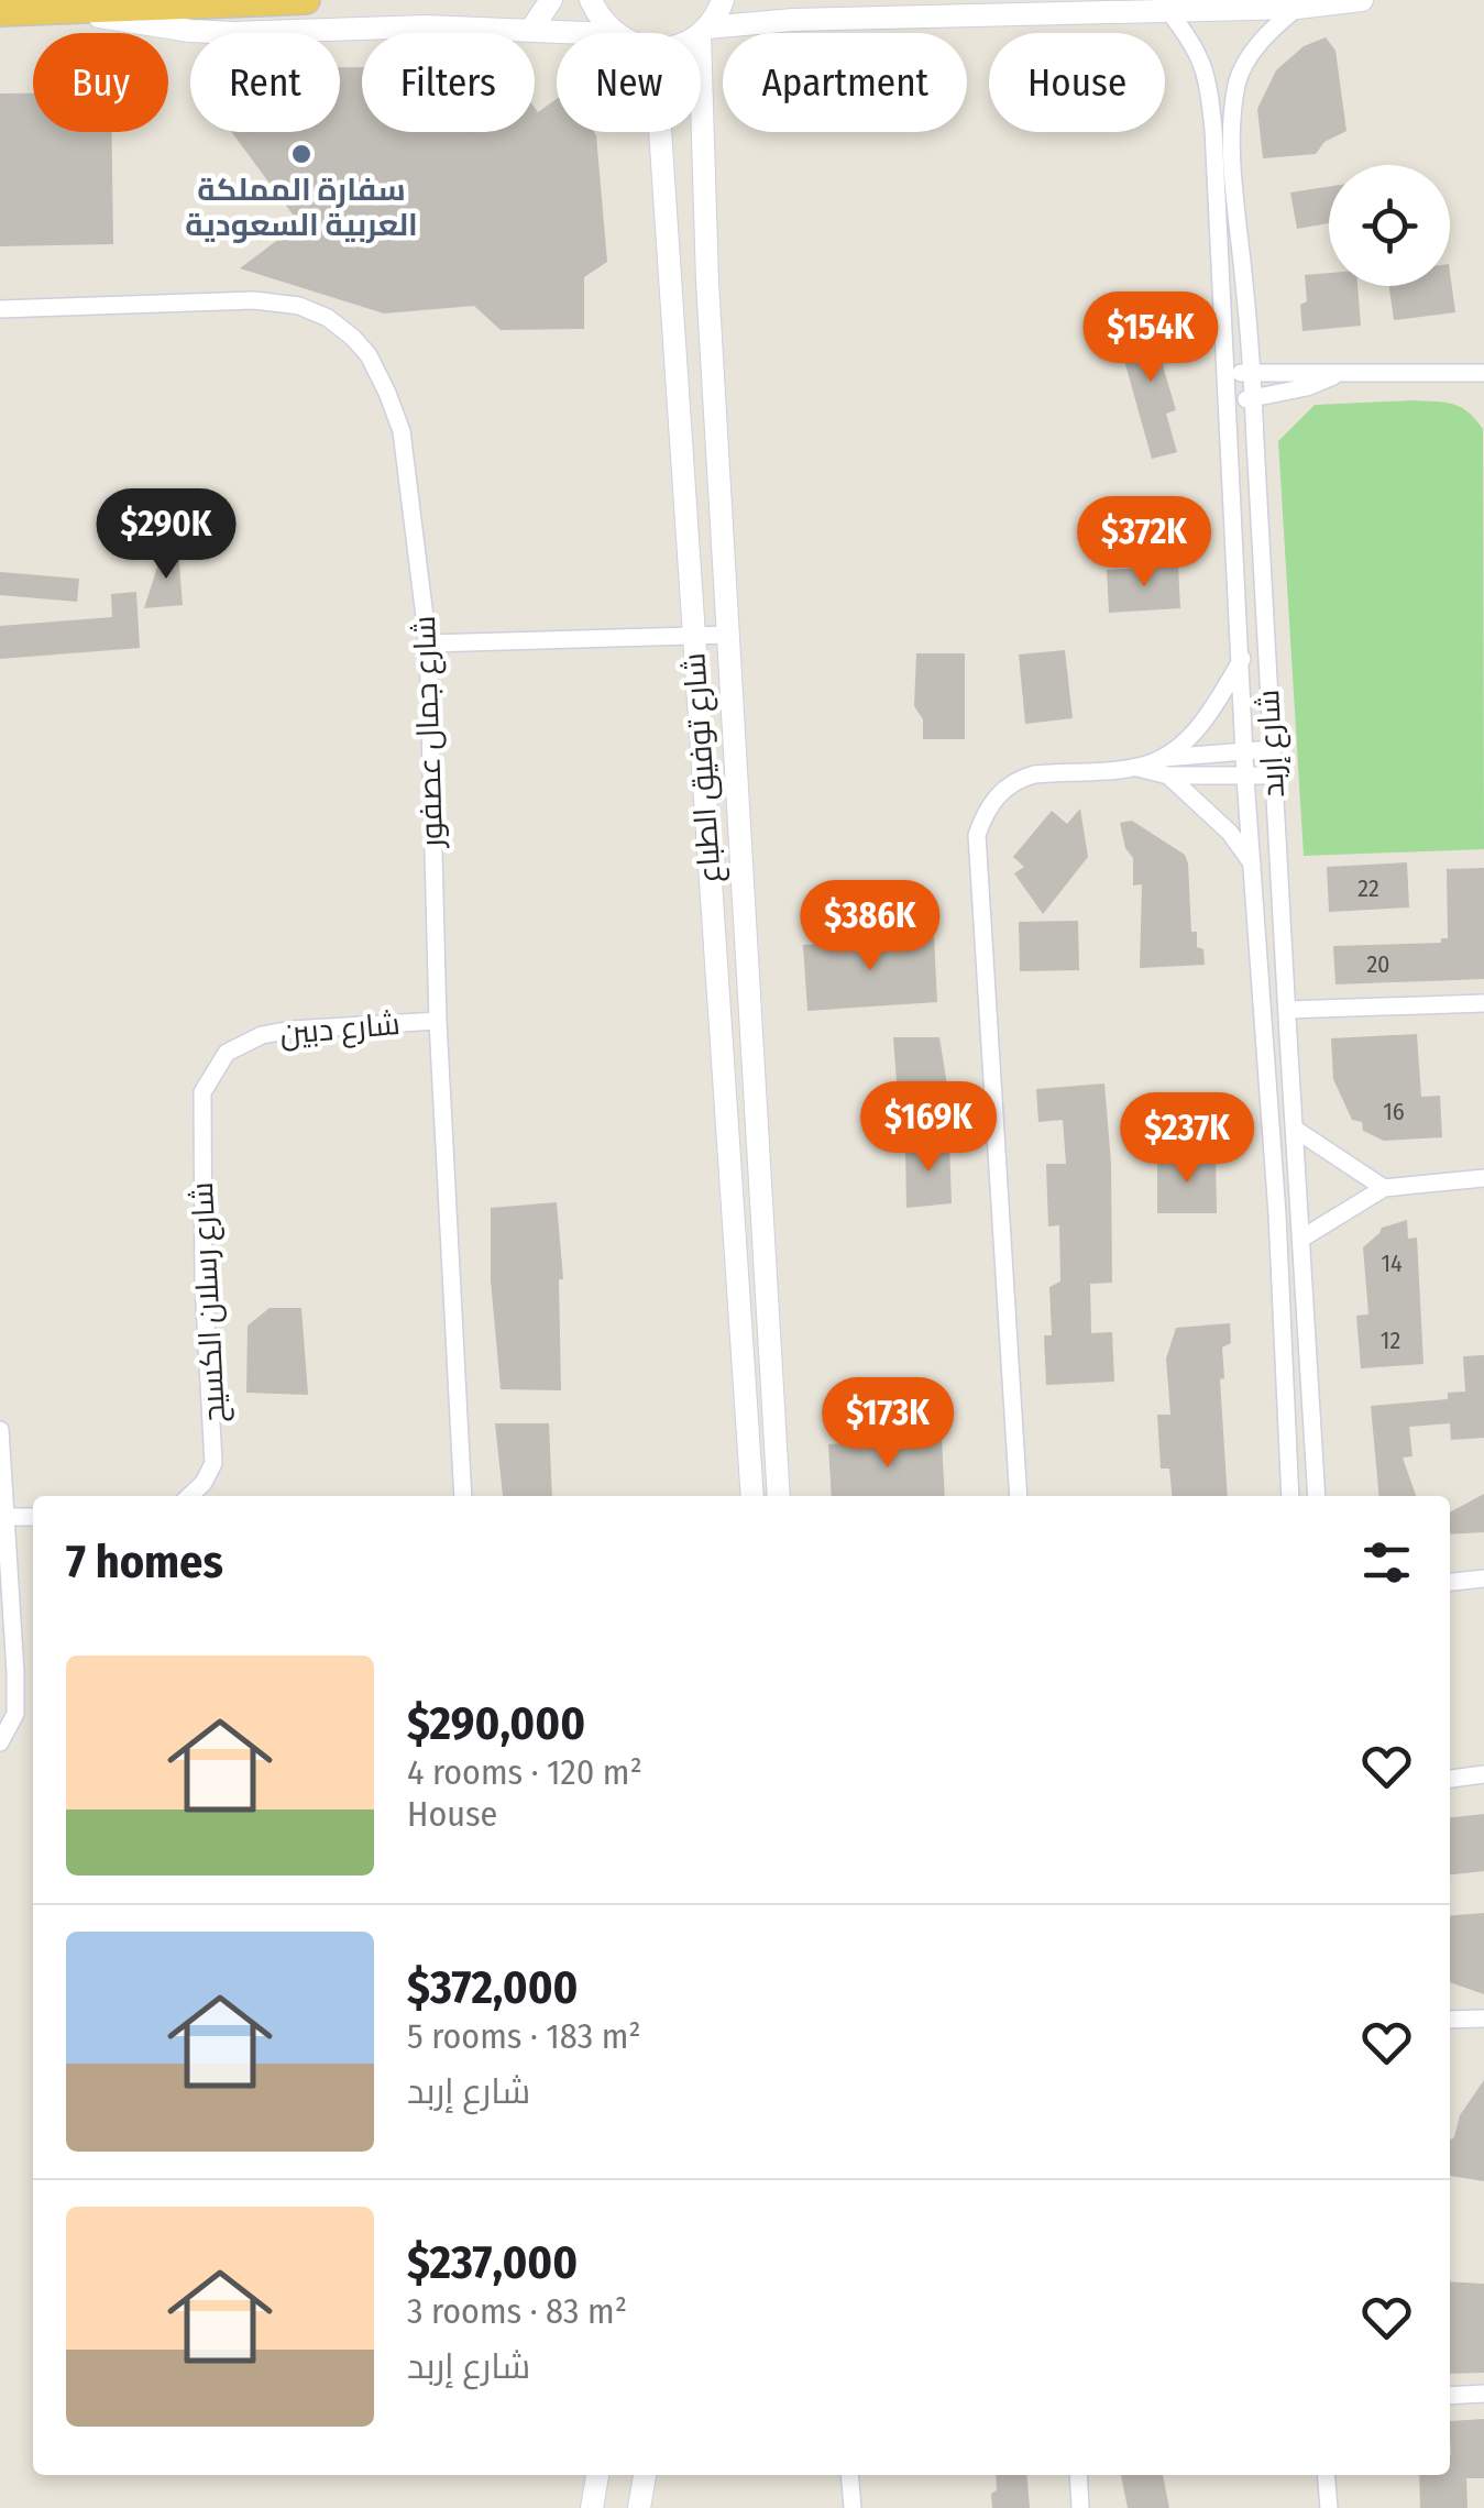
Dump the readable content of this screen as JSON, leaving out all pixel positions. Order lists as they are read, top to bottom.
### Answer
{
  "streets": {
    "street": [
      "شارع جمال عصفور",
      "شارع إربد",
      "شارع توفيق الطباع",
      "شارع دبين",
      "شارع رسلان الكسيح"
    ]
  },
  "crossings": [
    ["شارع جمال عصفور", "شارع دبين"],
    ["شارع دبين", "شارع رسلان الكسيح"]
  ],
  "places": ["سفارة المملكة العربية السعودية"],
  "house_numbers": [
    "22",
    "20",
    "16",
    "14",
    "12"
  ],
  "page": {
    "chip": [
      "Buy",
      "Rent",
      "Filters",
      "New",
      "Apartment",
      "House"
    ],
    "price": [
      "$154K",
      "$290K",
      "$372K",
      "$386K",
      "$169K",
      "$237K",
      "$173K"
    ],
    "heading": "7 homes",
    "list": [
      {
        "name": "$290,000",
        "note": "4 rooms · 120 m² · House"
      },
      {
        "name": "$372,000",
        "note": "5 rooms · 183 m² · شارع إربد"
      },
      {
        "name": "$237,000",
        "note": "3 rooms · 83 m² · شارع إربد"
      }
    ]
  }
}
